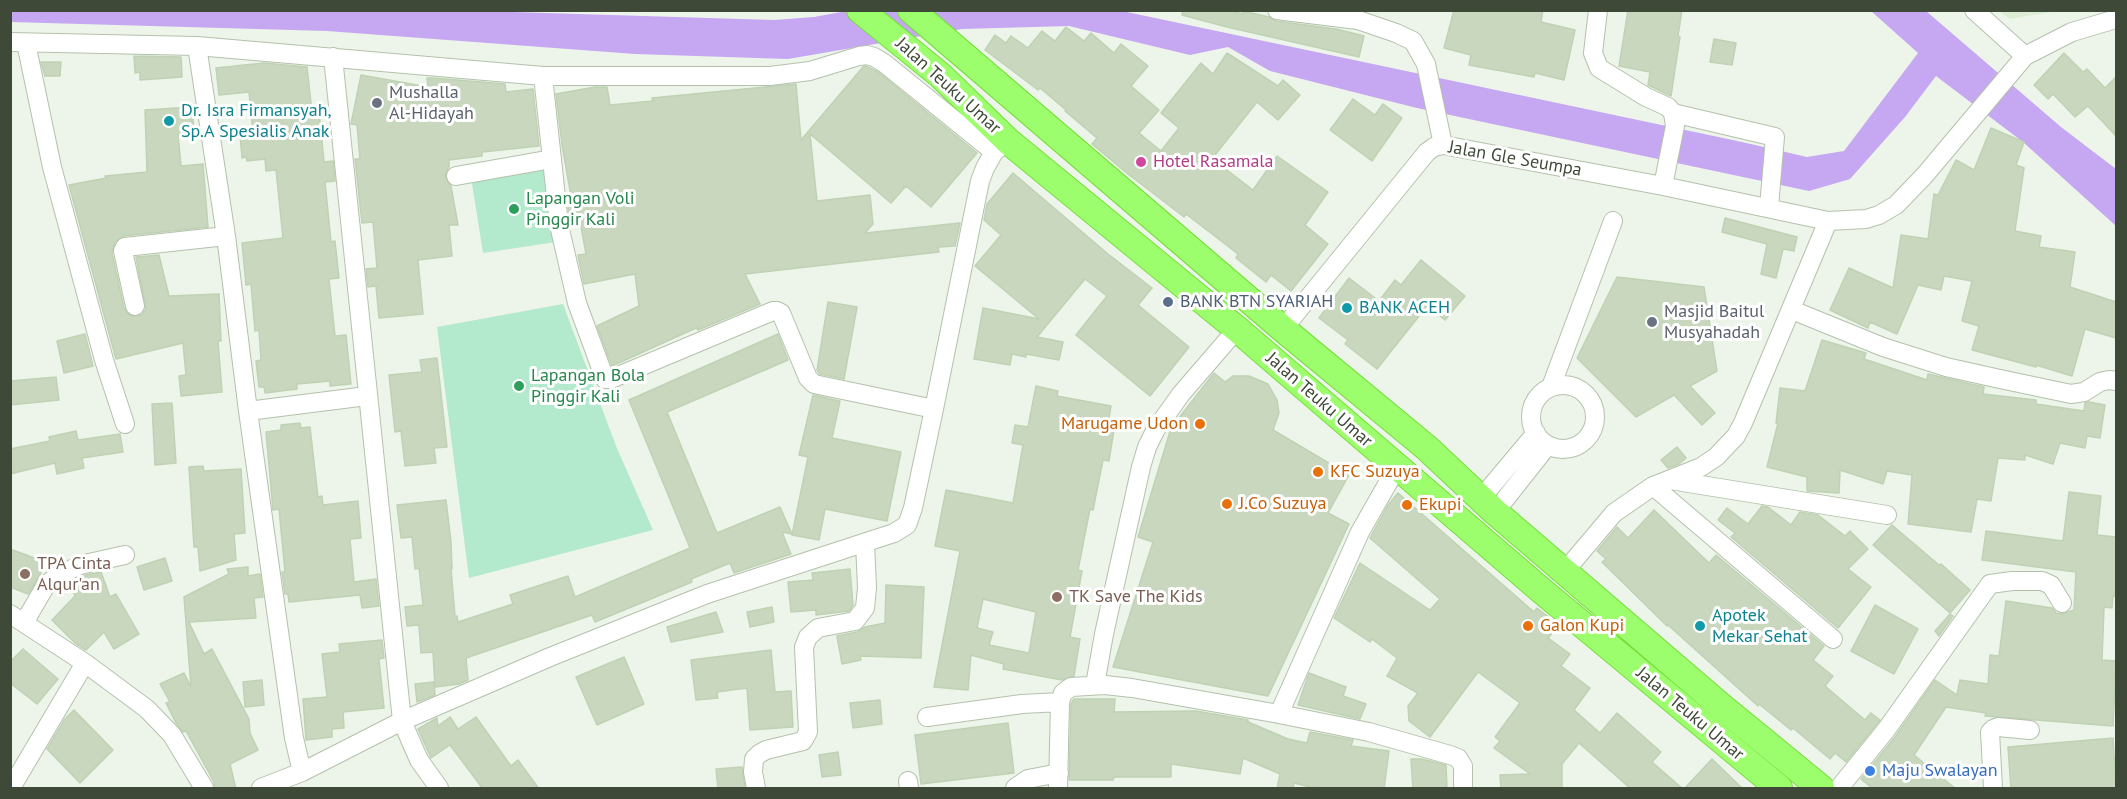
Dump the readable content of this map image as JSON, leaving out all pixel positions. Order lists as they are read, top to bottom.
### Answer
{
  "streets": {
    "highway": ["Jalan Teuku Umar"],
    "street": ["Jalan Gle Seumpa"]
  },
  "crossings": [
    ["Jalan Teuku Umar", "Jalan Gle Seumpa"]
  ],
  "places": [
    "Mushalla Al-Hidayah",
    "Dr. Isra Firmansyah, Sp.A Spesialis Anak",
    "Hotel Rasamala",
    "Lapangan Voli Pinggir Kali",
    "BANK BTN SYARIAH",
    "BANK ACEH",
    "Masjid Baitul Musyahadah",
    "Lapangan Bola Pinggir Kali",
    "Marugame Udon",
    "KFC Suzuya",
    "J.Co Suzuya",
    "Ekupi",
    "TPA Cinta Alqur'an",
    "TK Save The Kids",
    "Galon Kupi",
    "Apotek Mekar Sehat",
    "Maju Swalayan"
  ]
}
